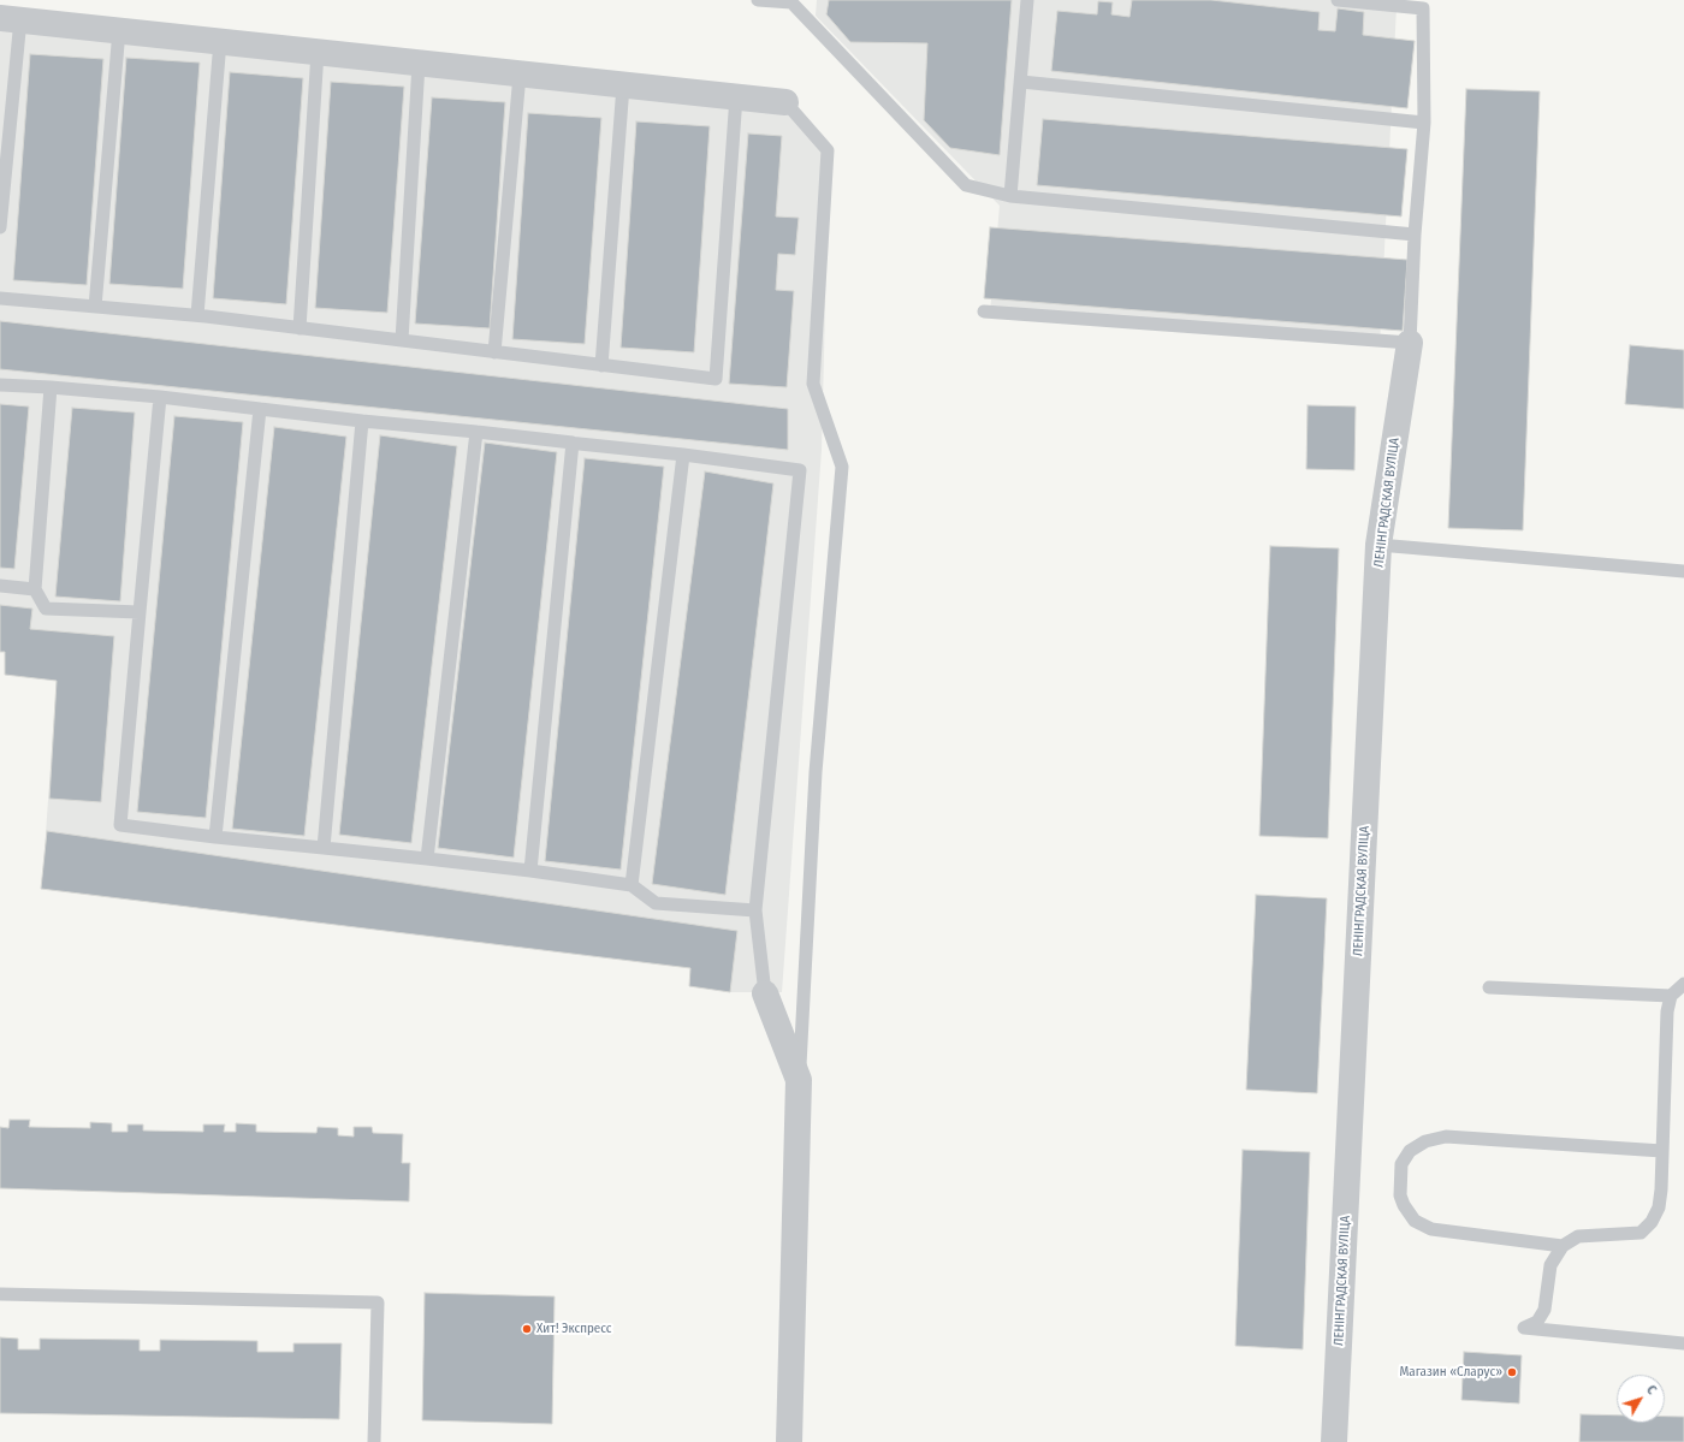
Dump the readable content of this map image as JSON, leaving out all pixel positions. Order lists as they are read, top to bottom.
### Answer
{
  "streets": {
    "street": ["ЛЕНІНГРАДСКАЯ ВУЛІЦА"]
  },
  "places": ["Хит! Экспресс", "Магазин «Сларус»"],
  "north": "top right"
}
